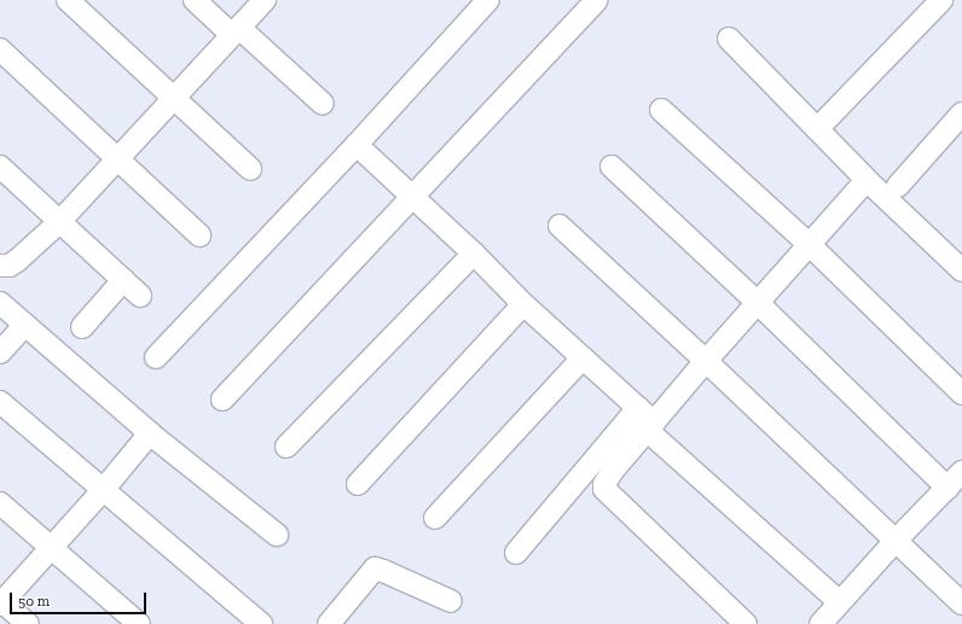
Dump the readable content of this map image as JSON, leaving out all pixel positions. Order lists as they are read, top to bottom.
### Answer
{
  "scale_bar": "50 m"
}
